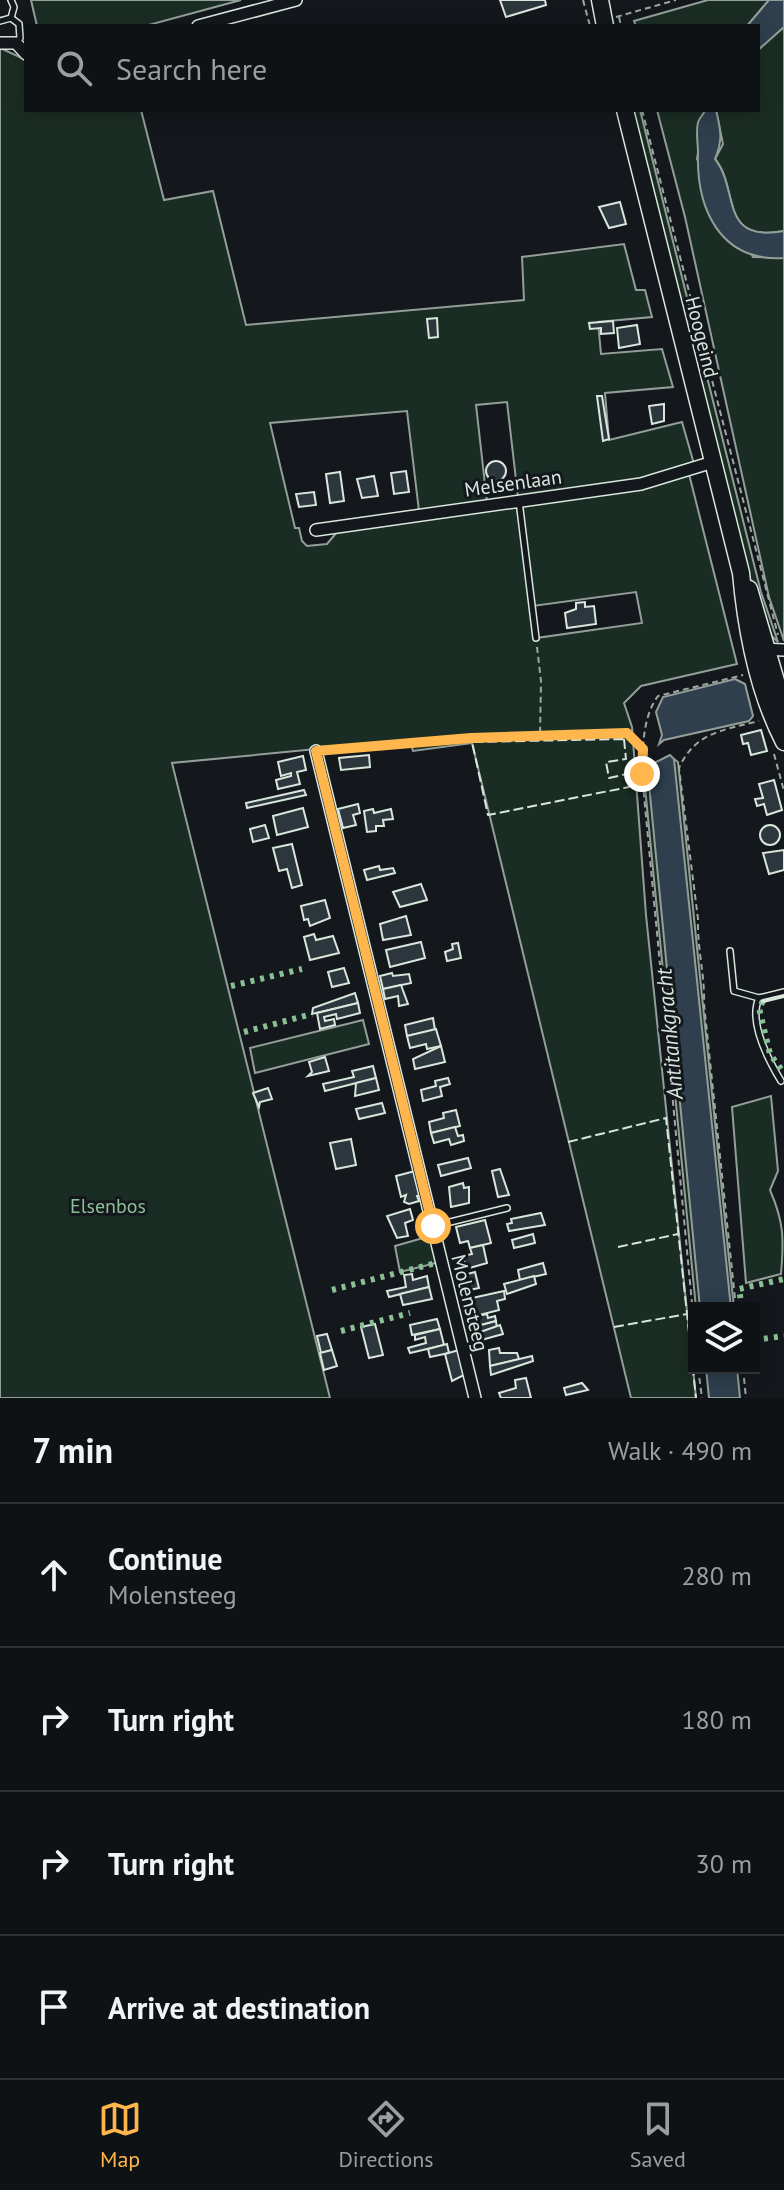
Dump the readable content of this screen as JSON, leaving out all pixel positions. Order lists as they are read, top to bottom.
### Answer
{
  "streets": {
    "main road": ["Hoogeind"],
    "street": ["Melsenlaan", "Molensteeg"]
  },
  "crossings": [
    ["Hoogeind", "Melsenlaan"]
  ],
  "water": ["Antitankgracht"],
  "parks": ["Elsenbos"],
  "page": {
    "search": "Search here",
    "heading": ["7 min", "Walk · 490 m"],
    "list": [
      ["Continue", "Molensteeg", "280 m"],
      ["Turn right", "180 m"],
      ["Turn right", "30 m"],
      "Arrive at destination"
    ],
    "nav": ["Map", "Directions", "Saved"]
  }
}
